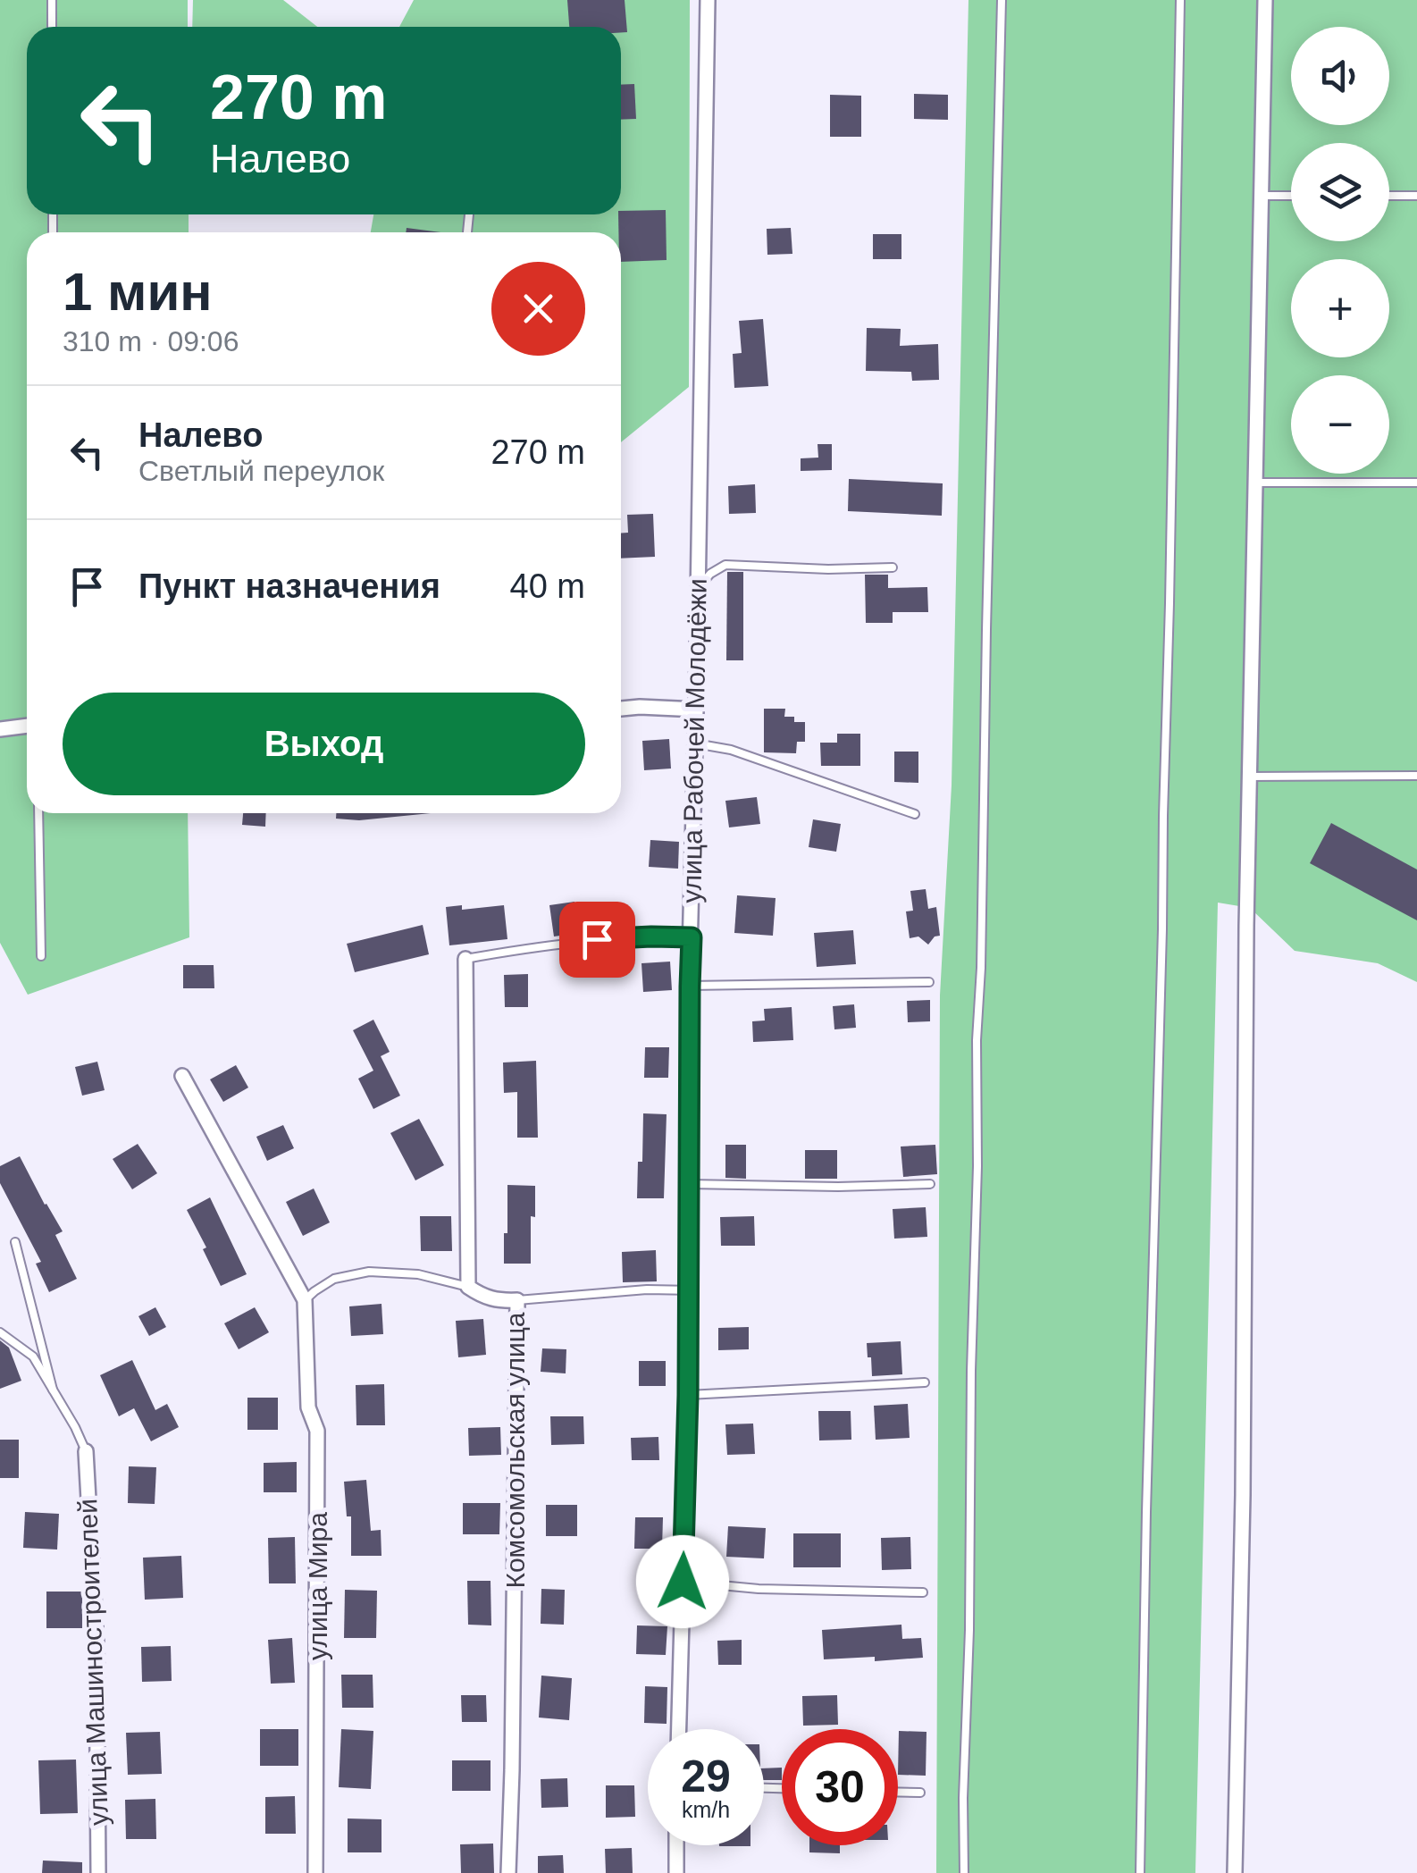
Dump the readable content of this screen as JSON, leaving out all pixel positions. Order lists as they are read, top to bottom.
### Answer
{
  "streets": {
    "street": [
      "улица Рабочей Молодёжи",
      "Комсомольская улица",
      "улица Мира",
      "улица Машиностроителей"
    ]
  },
  "page": {
    "map_buttons": ["+", "−"],
    "turn": ["270 m", "Налево"],
    "heading": ["1 мин", "310 m · 09:06"],
    "list": [
      {
        "name": "Налево",
        "note": "Светлый переулок",
        "value": "270 m"
      },
      {
        "name": "Пункт назначения",
        "value": "40 m"
      }
    ],
    "buttons": "Выход",
    "speed": "29 km/h",
    "limit": "30"
  }
}
